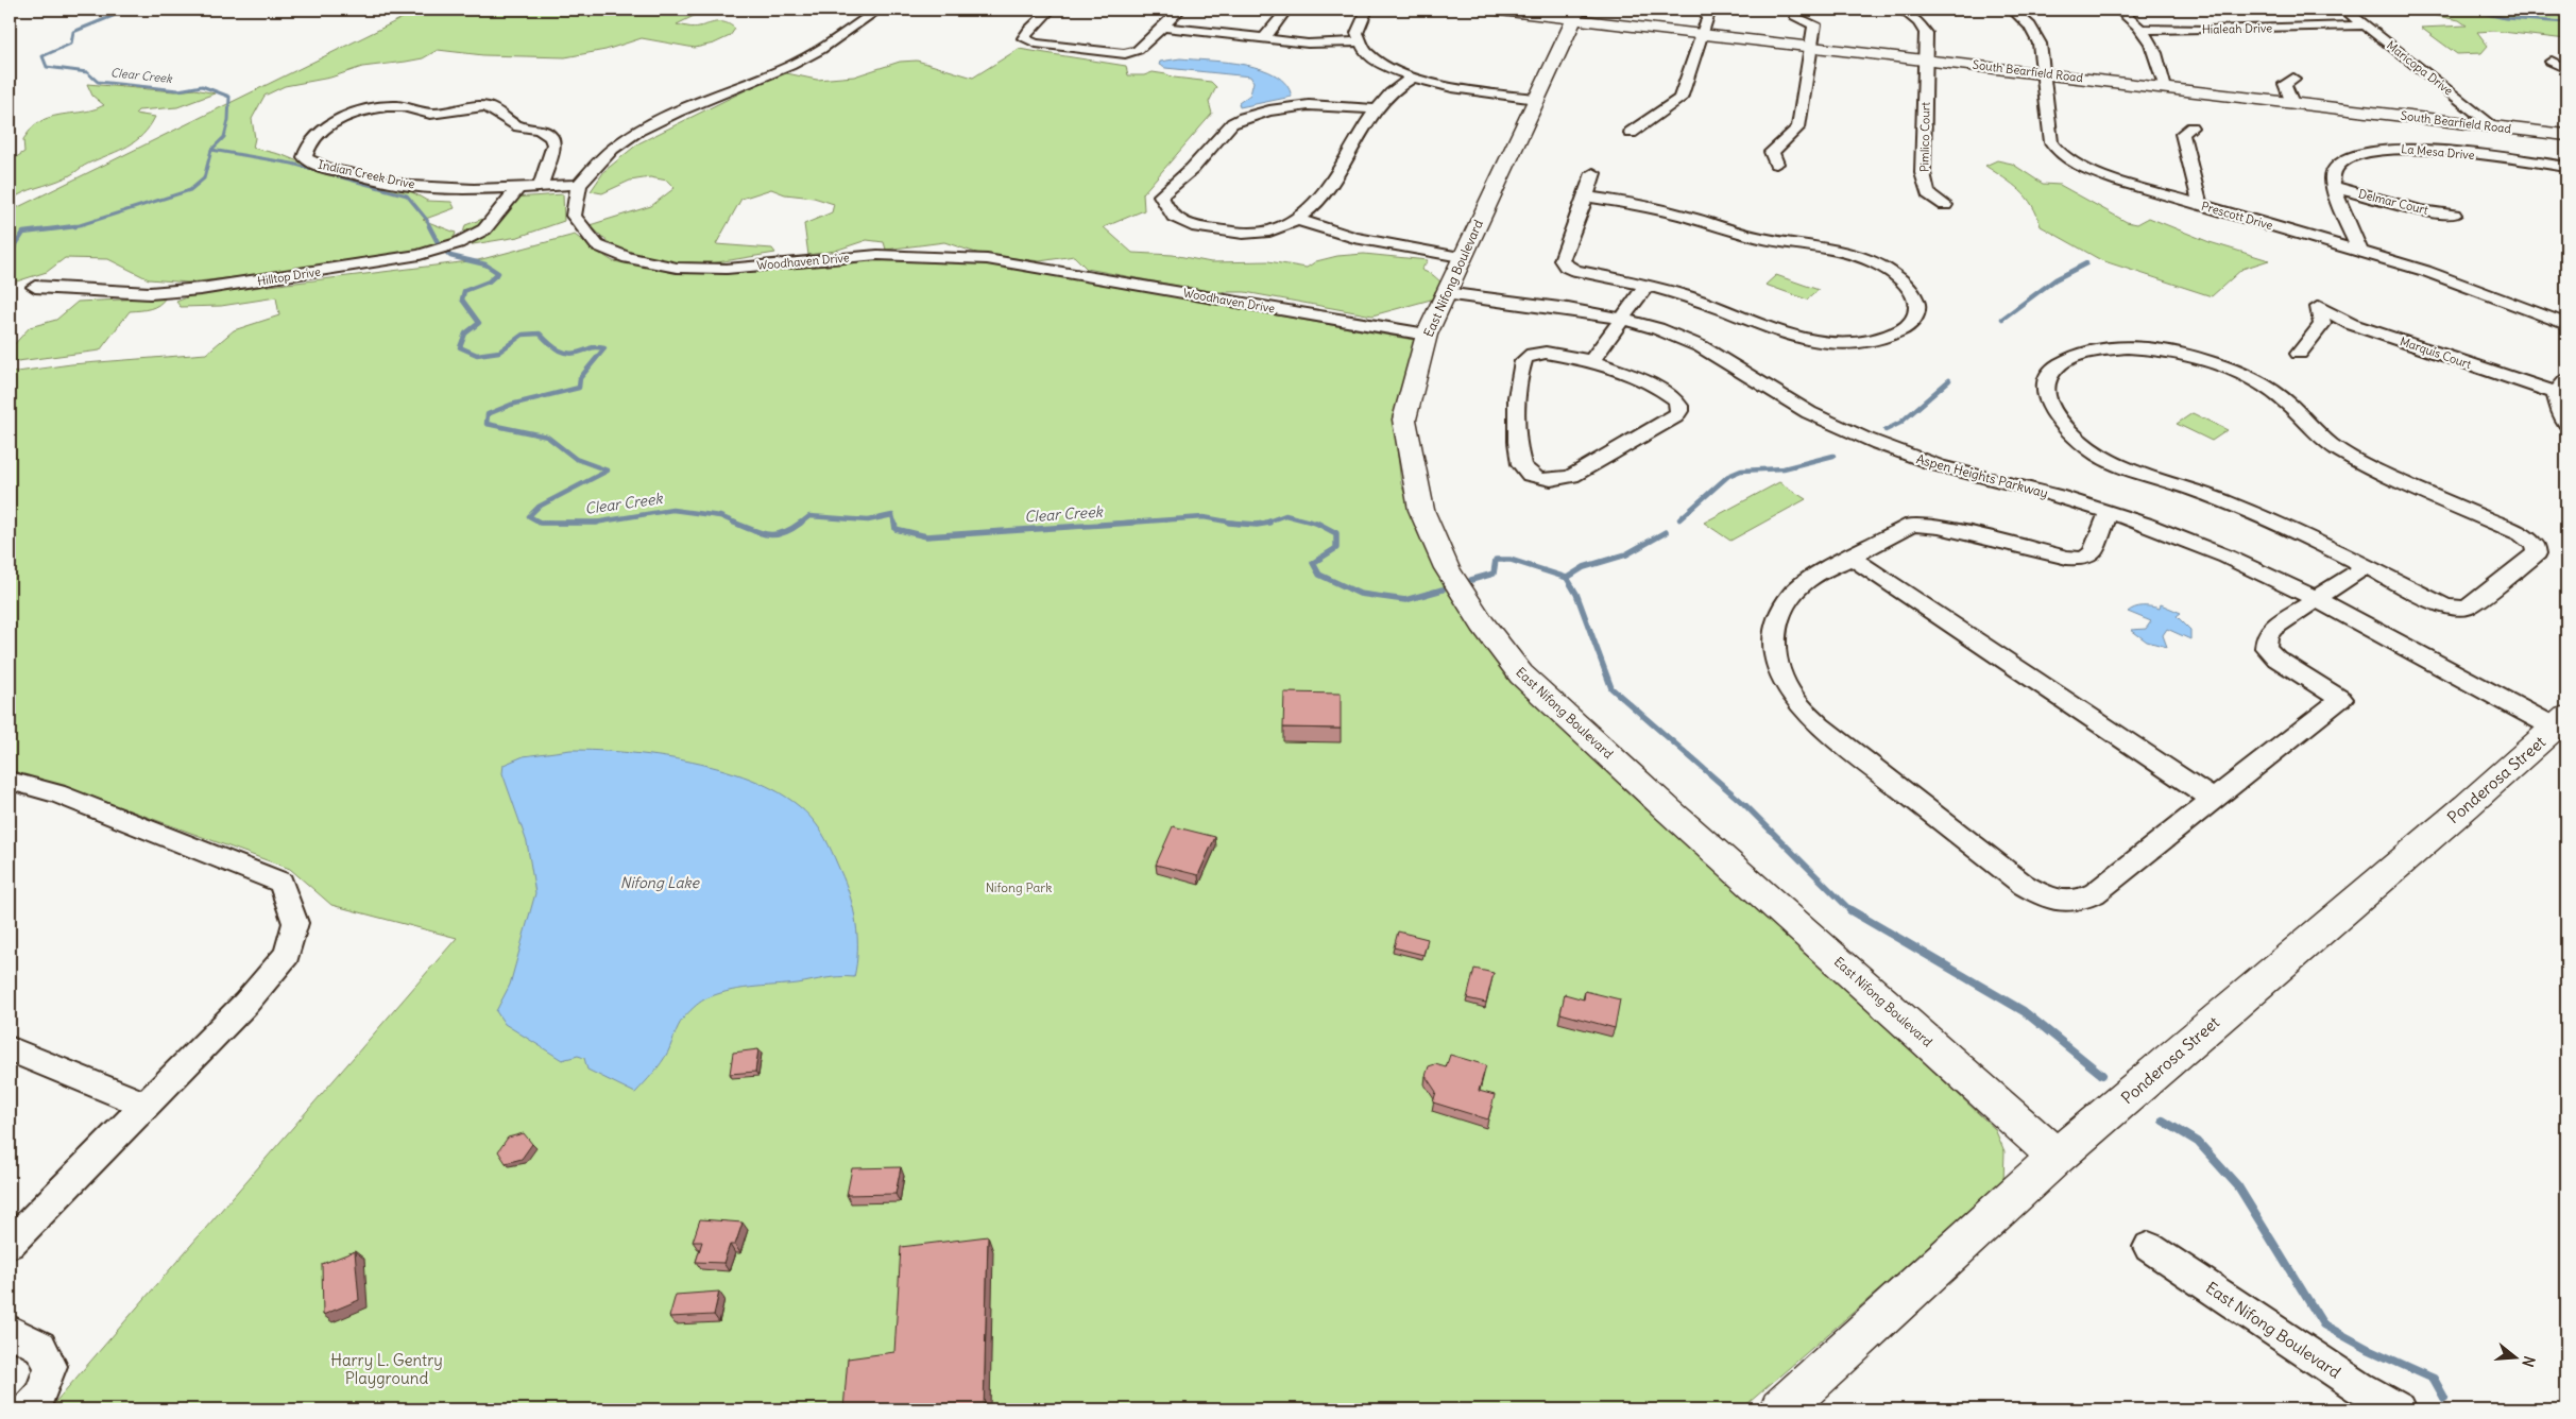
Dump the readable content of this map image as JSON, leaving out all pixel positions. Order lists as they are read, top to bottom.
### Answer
{
  "streets": {
    "street": [
      "Hialeah Drive",
      "Maricopa Drive",
      "South Bearfield Road",
      "Pimlico Court",
      "La Mesa Drive",
      "Indian Creek Drive",
      "Delmar Court",
      "Prescott Drive",
      "Woodhaven Drive",
      "Hilltop Drive",
      "East Nifong Boulevard",
      "Marquis Court",
      "Aspen Heights Parkway",
      "Ponderosa Street"
    ]
  },
  "crossings": [
    ["Hialeah Drive", "Maricopa Drive"],
    ["Maricopa Drive", "South Bearfield Road"],
    ["South Bearfield Road", "Pimlico Court"],
    ["South Bearfield Road", "Prescott Drive"],
    ["South Bearfield Road", "East Nifong Boulevard"],
    ["La Mesa Drive", "Delmar Court"],
    ["Indian Creek Drive", "Woodhaven Drive"],
    ["Indian Creek Drive", "Hilltop Drive"],
    ["Woodhaven Drive", "East Nifong Boulevard"],
    ["East Nifong Boulevard", "Aspen Heights Parkway"],
    ["East Nifong Boulevard", "Ponderosa Street"],
    ["Aspen Heights Parkway", "Ponderosa Street"]
  ],
  "water": ["Clear Creek", "Nifong Lake"],
  "parks": ["Nifong Park", "Harry L. Gentry Playground"],
  "north": "right"
}
